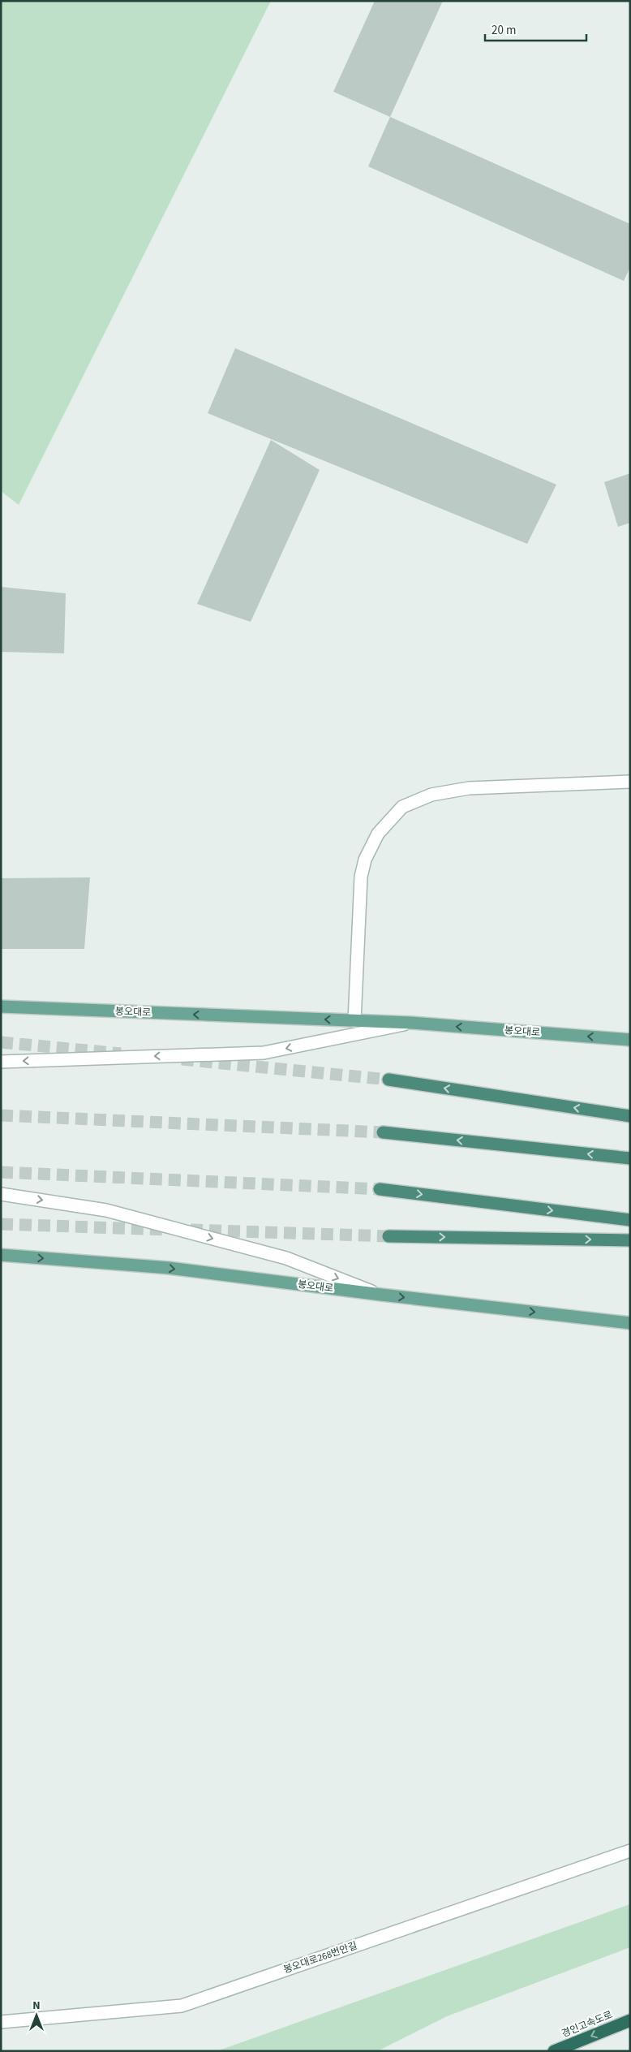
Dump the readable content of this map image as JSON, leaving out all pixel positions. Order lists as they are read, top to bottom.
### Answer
{
  "streets": {
    "highway": ["경인고속도로"],
    "main road": ["봉오대로"],
    "street": ["봉오대로268번안길"]
  },
  "one_way": ["경인고속도로"],
  "scale_bar": "20 m",
  "north": "top"
}
